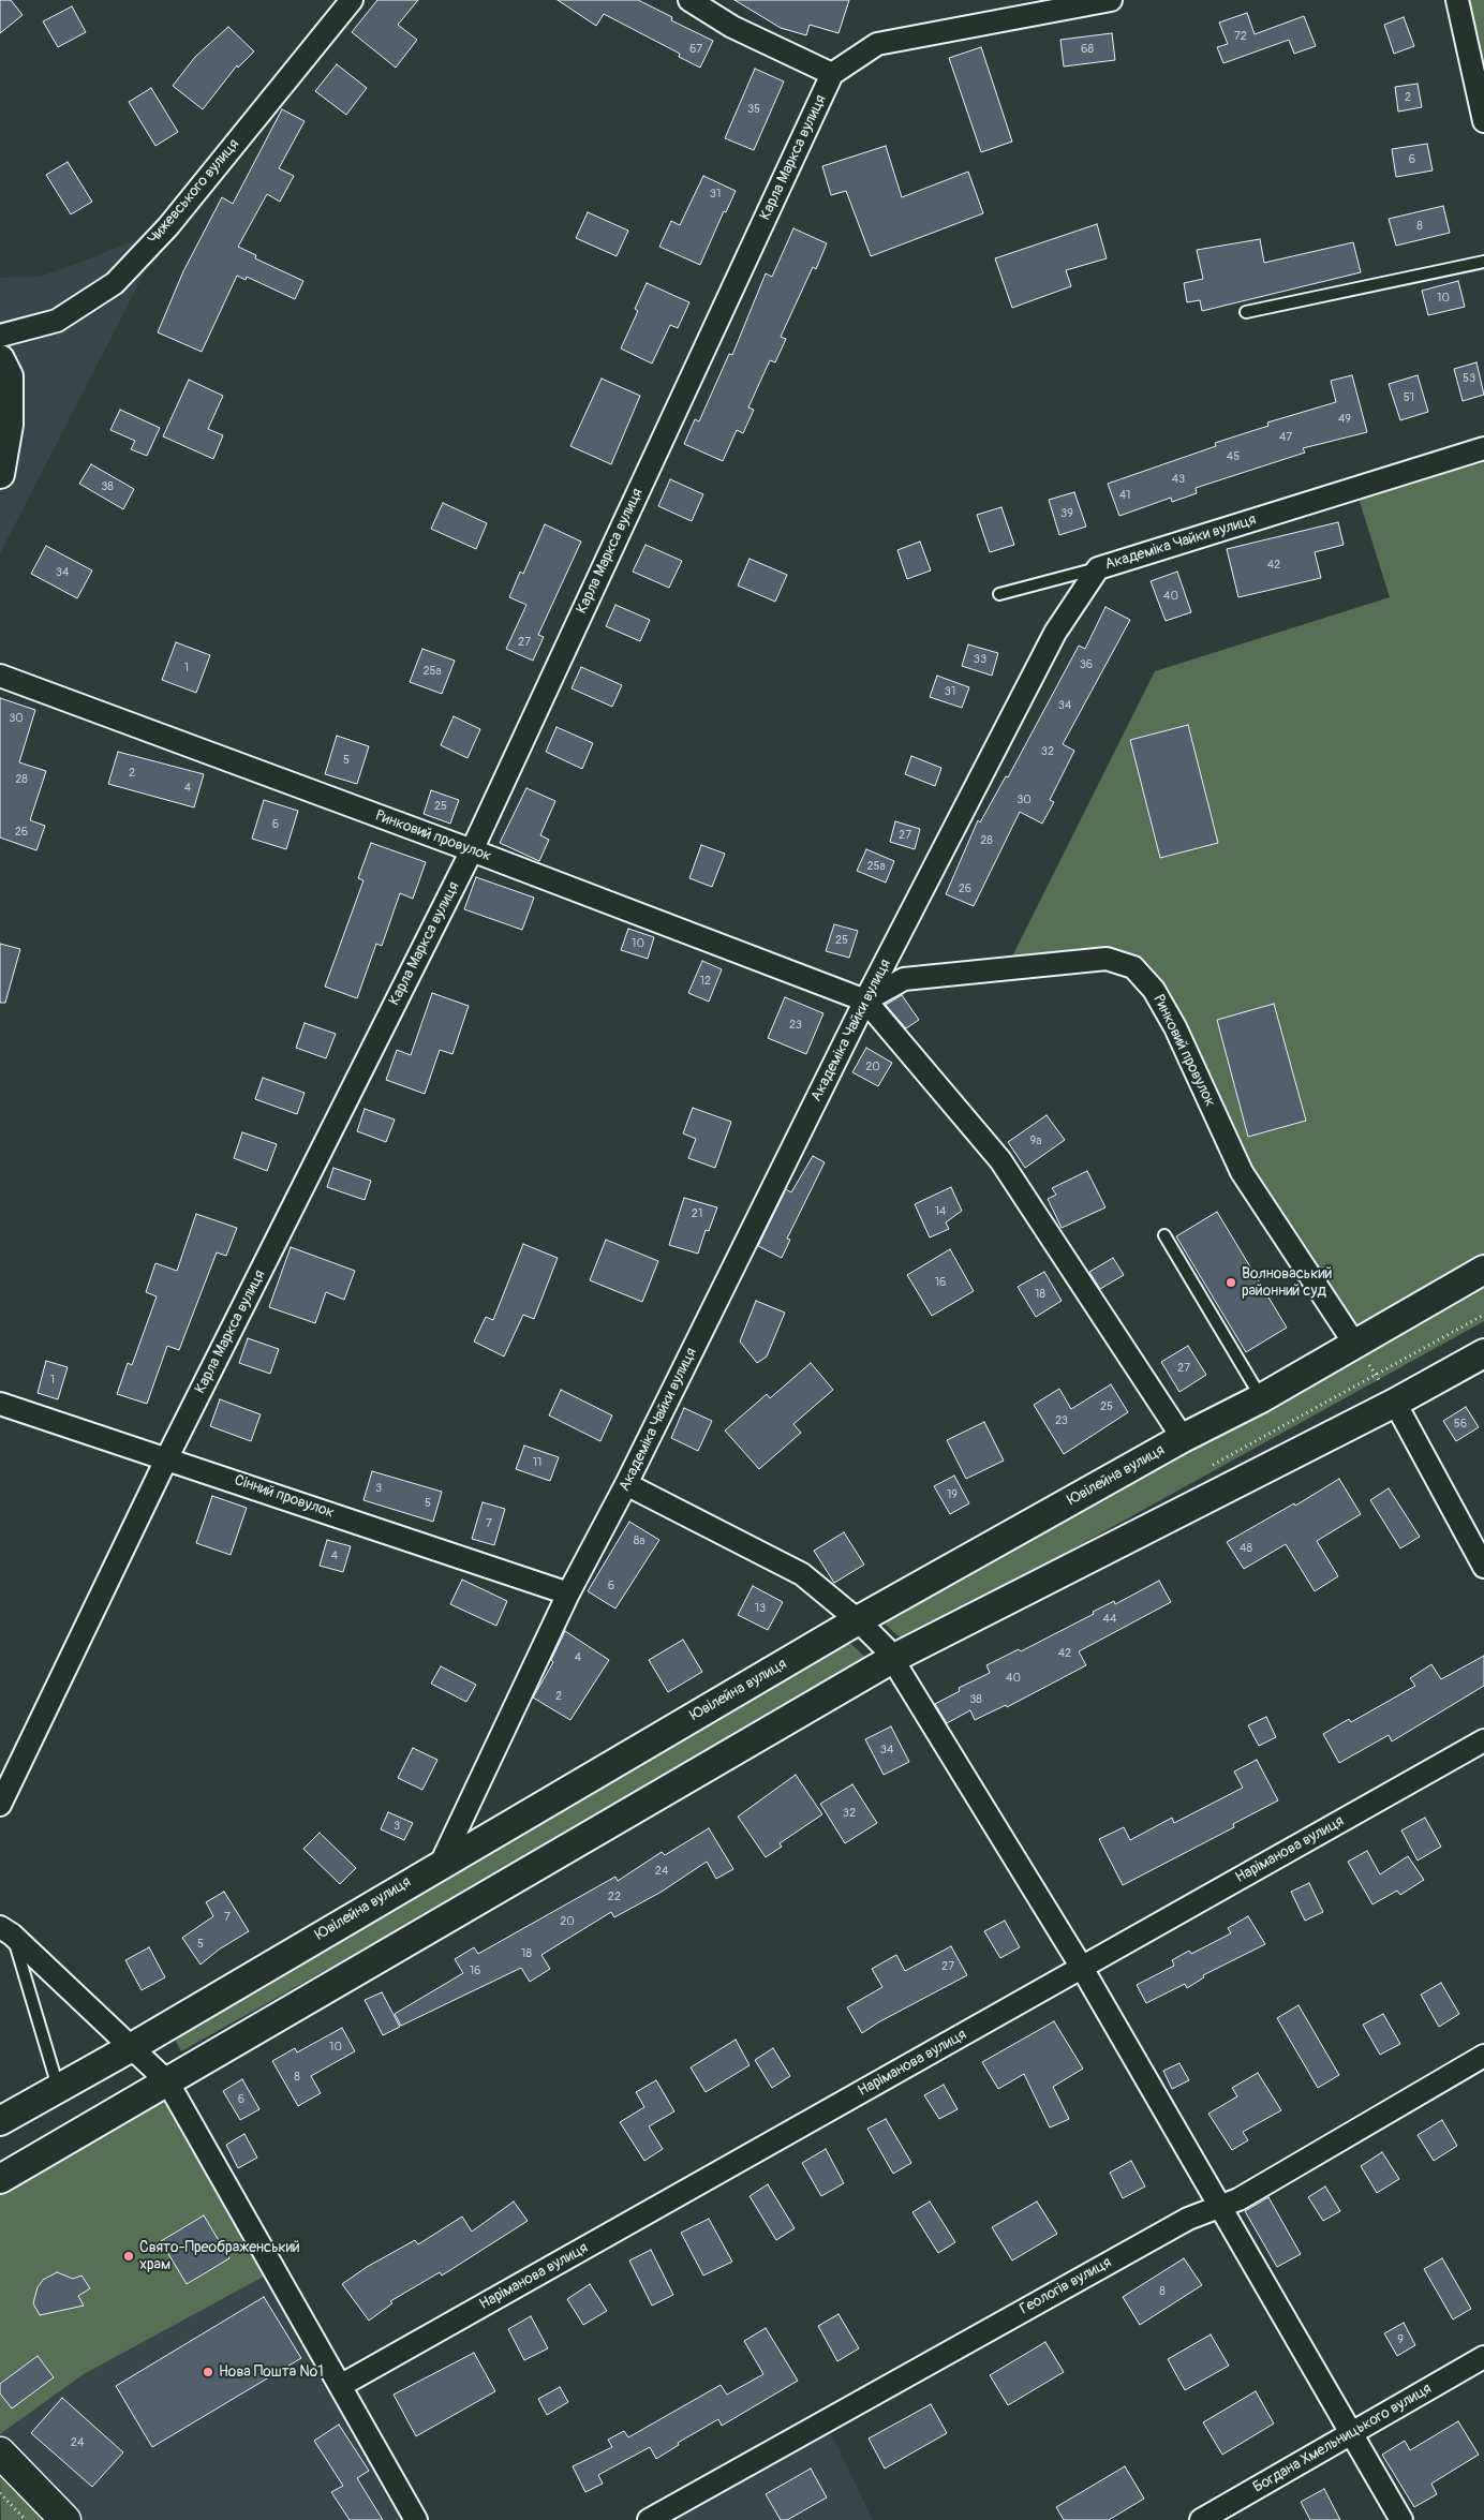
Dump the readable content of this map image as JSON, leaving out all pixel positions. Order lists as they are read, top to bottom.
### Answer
{
  "streets": {
    "street": [
      "Карла Маркса вулиця",
      "Чижевського вулиця",
      "Академіка Чайки вулиця",
      "Ринковий провулок",
      "Ювілейна вулиця",
      "Сінний провулок",
      "Наріманова вулиця",
      "Геологів вулиця",
      "Богдана Хмельницького вулиця"
    ]
  },
  "crossings": [
    ["Карла Маркса вулиця", "Ринковий провулок"],
    ["Карла Маркса вулиця", "Сінний провулок"],
    ["Академіка Чайки вулиця", "Ринковий провулок"],
    ["Академіка Чайки вулиця", "Ювілейна вулиця"],
    ["Академіка Чайки вулиця", "Сінний провулок"],
    ["Ринковий провулок", "Ювілейна вулиця"]
  ],
  "places": ["Волноваський районний суд", "Свято-Преображенський храм", "Нова Пошта №1"],
  "house_numbers": [
    "72",
    "67",
    "68",
    "2",
    "35",
    "6",
    "31",
    "8",
    "10",
    "53",
    "51",
    "49",
    "47",
    "45",
    "43",
    "38",
    "41",
    "39",
    "42",
    "34",
    "40",
    "27",
    "33",
    "36",
    "1",
    "25а",
    "31",
    "34",
    "30",
    "32",
    "5",
    "2",
    "28",
    "4",
    "30",
    "25",
    "6",
    "26",
    "27",
    "28",
    "25а",
    "26",
    "25",
    "10",
    "12",
    "23",
    "20",
    "9а",
    "14",
    "21",
    "16",
    "18",
    "27",
    "1",
    "25",
    "23",
    "56",
    "11",
    "3",
    "19",
    "5",
    "7",
    "8а",
    "48",
    "4",
    "6",
    "13",
    "44",
    "42",
    "4",
    "40",
    "2",
    "38",
    "34",
    "32",
    "3",
    "24",
    "22",
    "7",
    "20",
    "5",
    "18",
    "27",
    "16",
    "10",
    "8",
    "6",
    "8",
    "9",
    "24"
  ]
}
